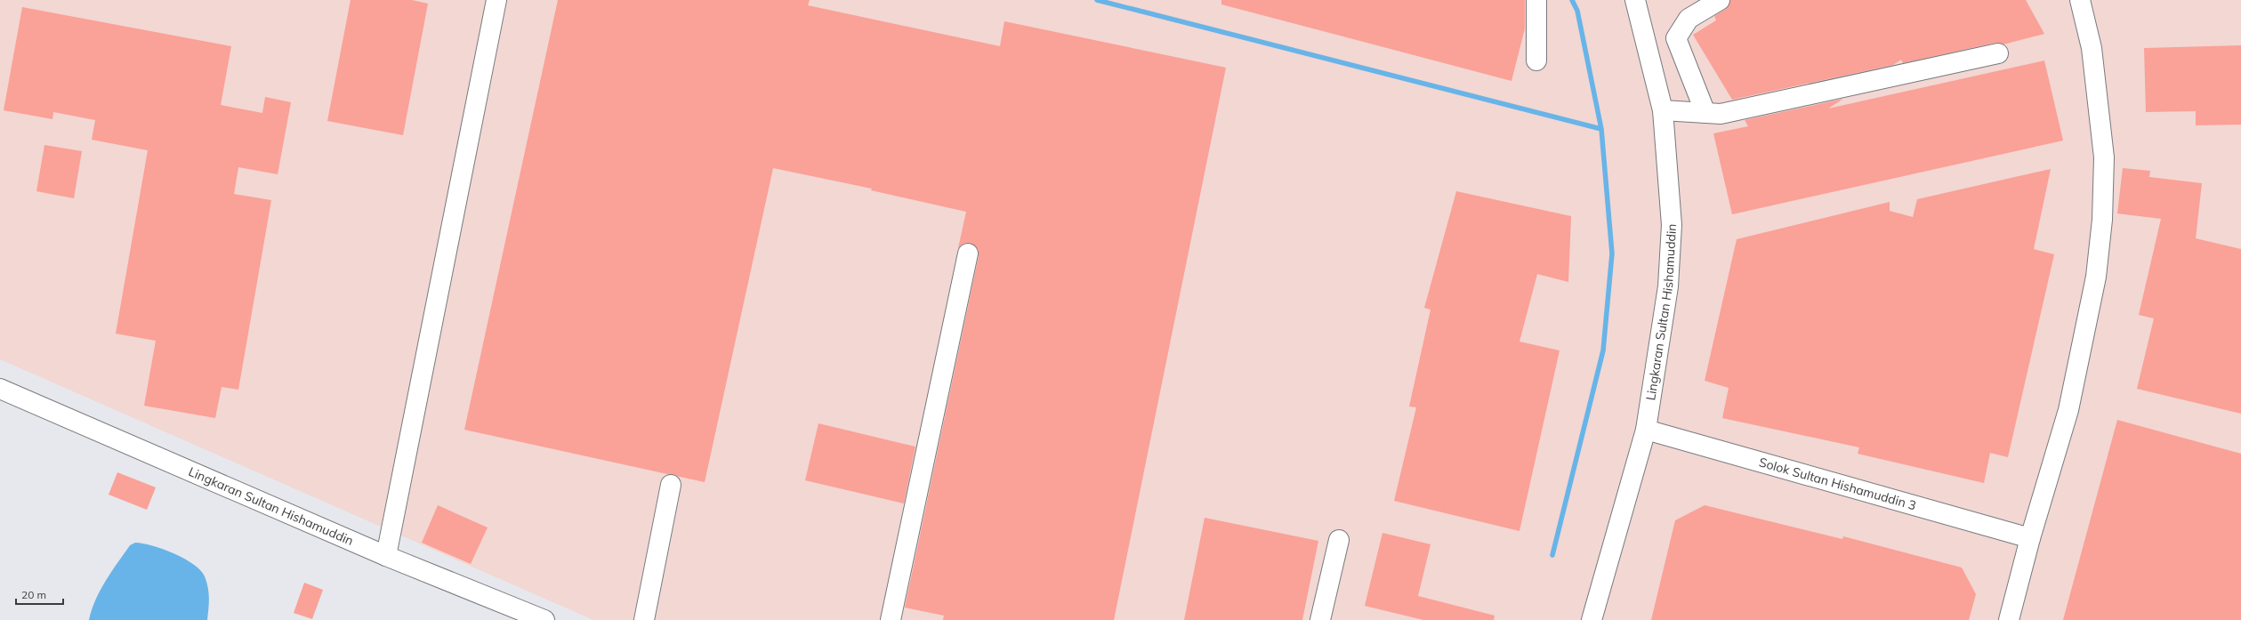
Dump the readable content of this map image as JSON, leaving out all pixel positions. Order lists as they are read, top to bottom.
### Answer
{
  "streets": {
    "street": ["Lingkaran Sultan Hishamuddin", "Solok Sultan Hishamuddin 3"]
  },
  "crossings": [
    ["Lingkaran Sultan Hishamuddin", "Solok Sultan Hishamuddin 3"]
  ],
  "scale_bar": "20 m"
}
